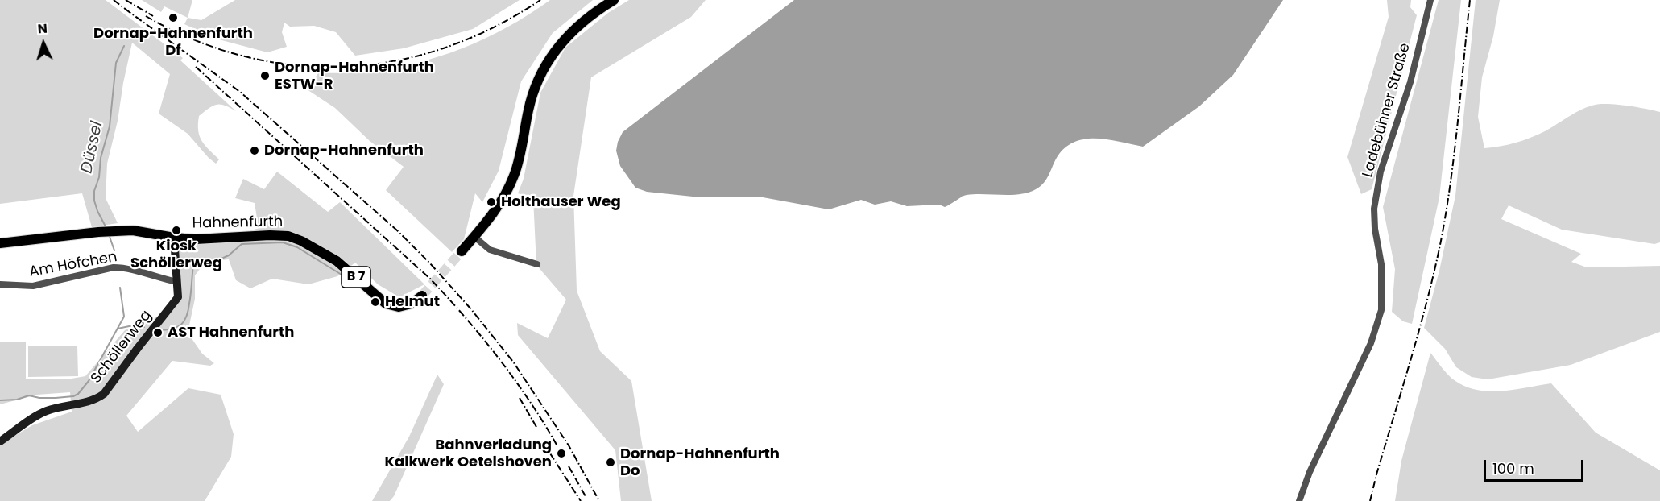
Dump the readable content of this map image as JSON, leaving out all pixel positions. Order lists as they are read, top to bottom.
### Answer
{
  "streets": {
    "main road": ["Hahnenfurth", "B 7"],
    "street": ["Ladebühner Straße", "Am Höfchen", "Schöllerweg"]
  },
  "crossings": [
    ["Hahnenfurth", "Schöllerweg"],
    ["Am Höfchen", "Schöllerweg"]
  ],
  "water": ["Düssel"],
  "places": [
    "Dornap-Hahnenfurth Df",
    "Dornap-Hahnenfurth ESTW-R",
    "Dornap-Hahnenfurth",
    "Holthauser Weg",
    "Kiosk Schöllerweg",
    "Helmut",
    "AST Hahnenfurth",
    "Bahnverladung Kalkwerk Oetelshoven",
    "Dornap-Hahnenfurth Do"
  ],
  "scale_bar": "100 m",
  "north": "top"
}
